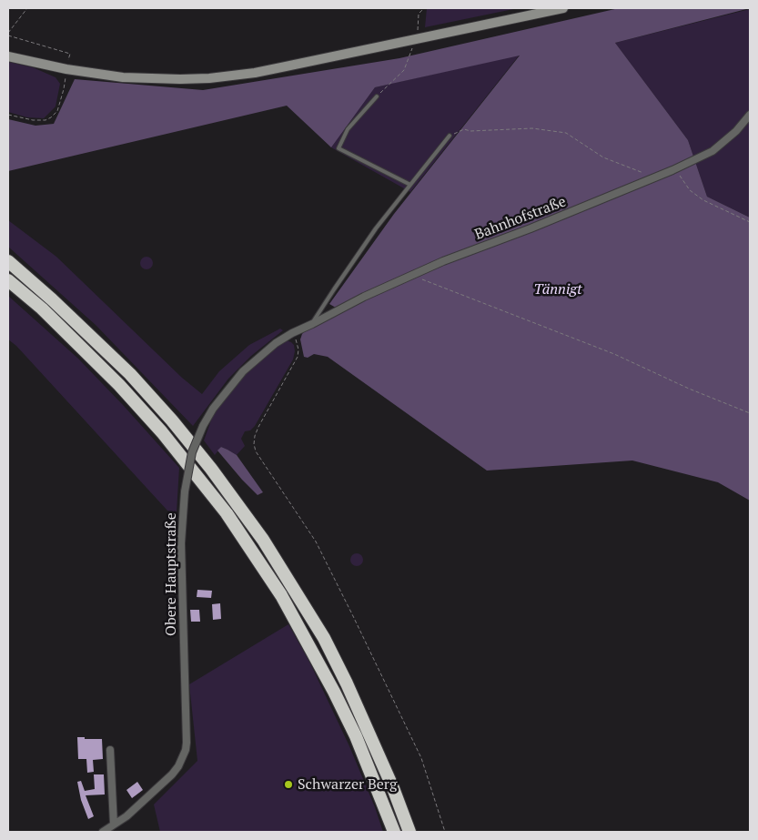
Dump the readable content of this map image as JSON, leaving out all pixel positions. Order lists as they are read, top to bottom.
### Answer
{
  "streets": {
    "street": ["Bahnhofstraße", "Obere Hauptstraße"]
  },
  "crossings": [
    ["Bahnhofstraße", "Obere Hauptstraße"]
  ],
  "parks": ["Tännigt"],
  "places": ["Schwarzer Berg"]
}
